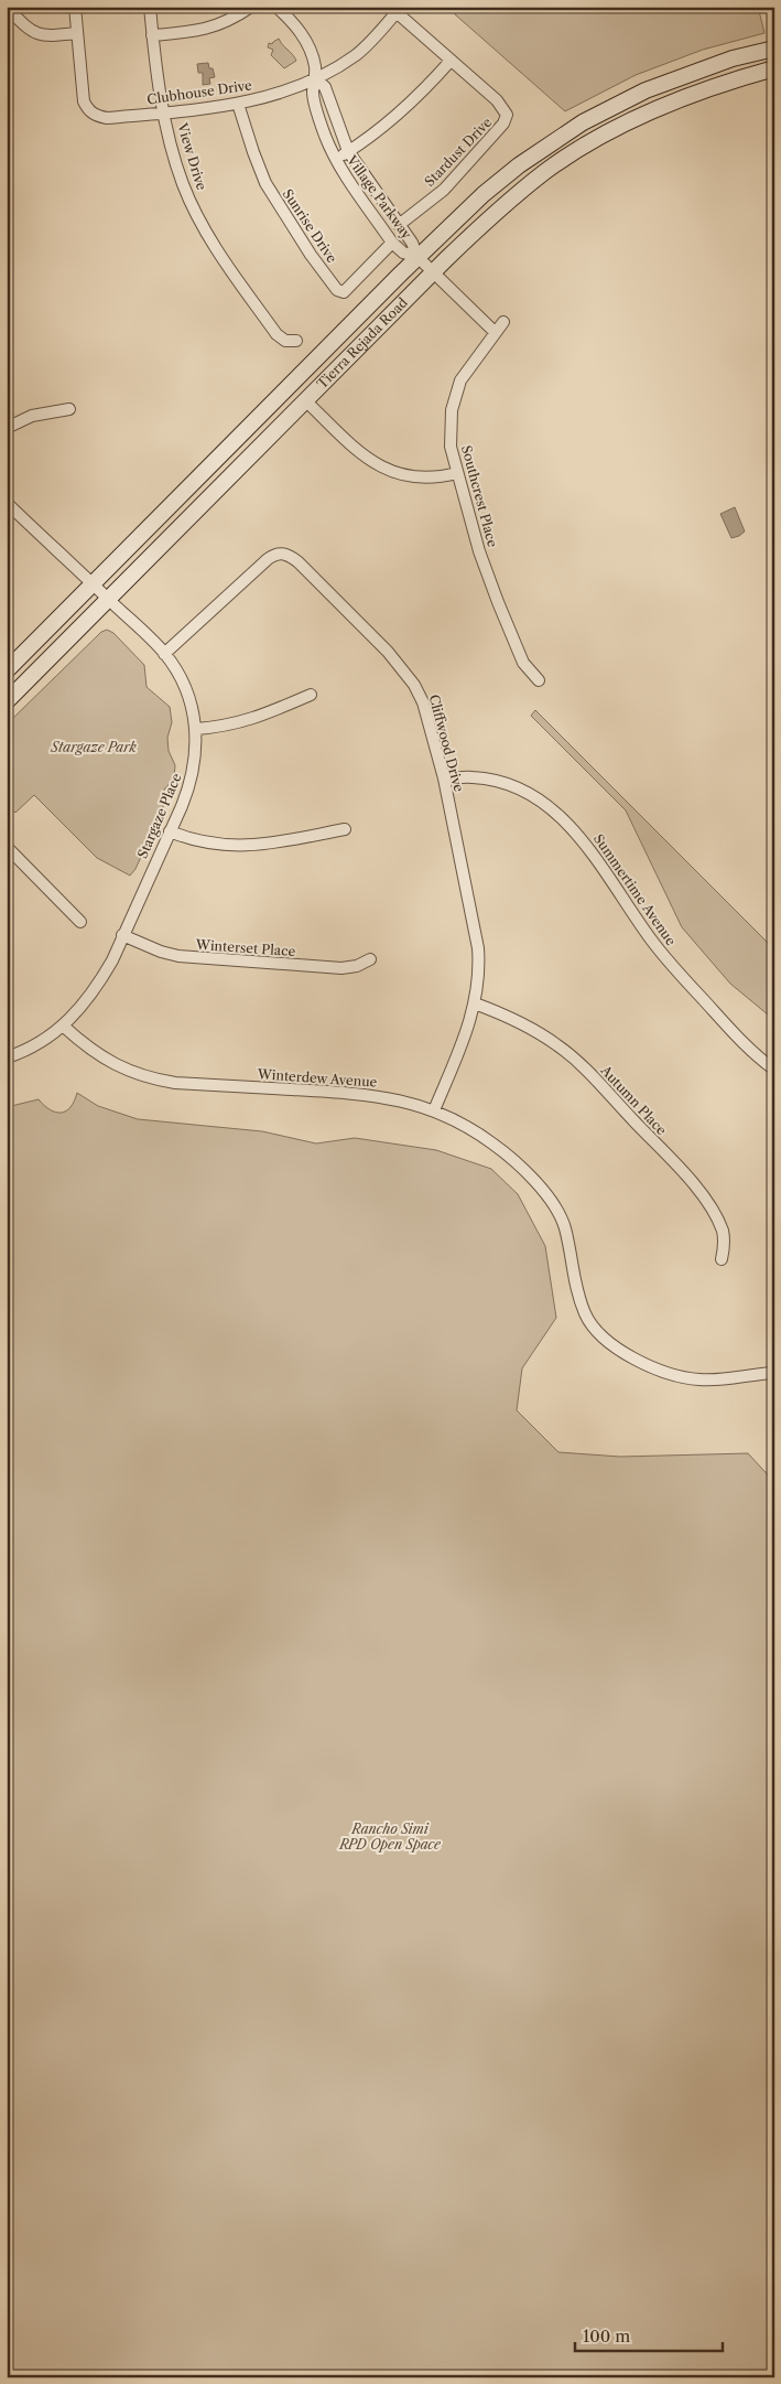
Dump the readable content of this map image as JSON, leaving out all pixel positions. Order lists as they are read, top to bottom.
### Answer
{
  "streets": {
    "main road": ["Tierra Rejada Road"],
    "street": [
      "Clubhouse Drive",
      "Stardust Drive",
      "View Drive",
      "Village Parkway",
      "Sunrise Drive",
      "Southcrest Place",
      "Cliffwood Drive",
      "Stargaze Place",
      "Summertime Avenue",
      "Winterset Place",
      "Winterdew Avenue",
      "Autumn Place"
    ]
  },
  "crossings": [
    ["Clubhouse Drive", "View Drive"],
    ["Clubhouse Drive", "Village Parkway"],
    ["Clubhouse Drive", "Sunrise Drive"],
    ["Stardust Drive", "Village Parkway"],
    ["Village Parkway", "Sunrise Drive"],
    ["Village Parkway", "Tierra Rejada Road"],
    ["Village Parkway", "Southcrest Place"],
    ["Tierra Rejada Road", "Stargaze Place"],
    ["Cliffwood Drive", "Stargaze Place"],
    ["Cliffwood Drive", "Summertime Avenue"],
    ["Cliffwood Drive", "Winterdew Avenue"],
    ["Cliffwood Drive", "Autumn Place"],
    ["Stargaze Place", "Winterset Place"],
    ["Stargaze Place", "Winterdew Avenue"]
  ],
  "parks": ["Stargaze Park", "Rancho Simi RPD Open Space"],
  "scale_bar": "100 m"
}
